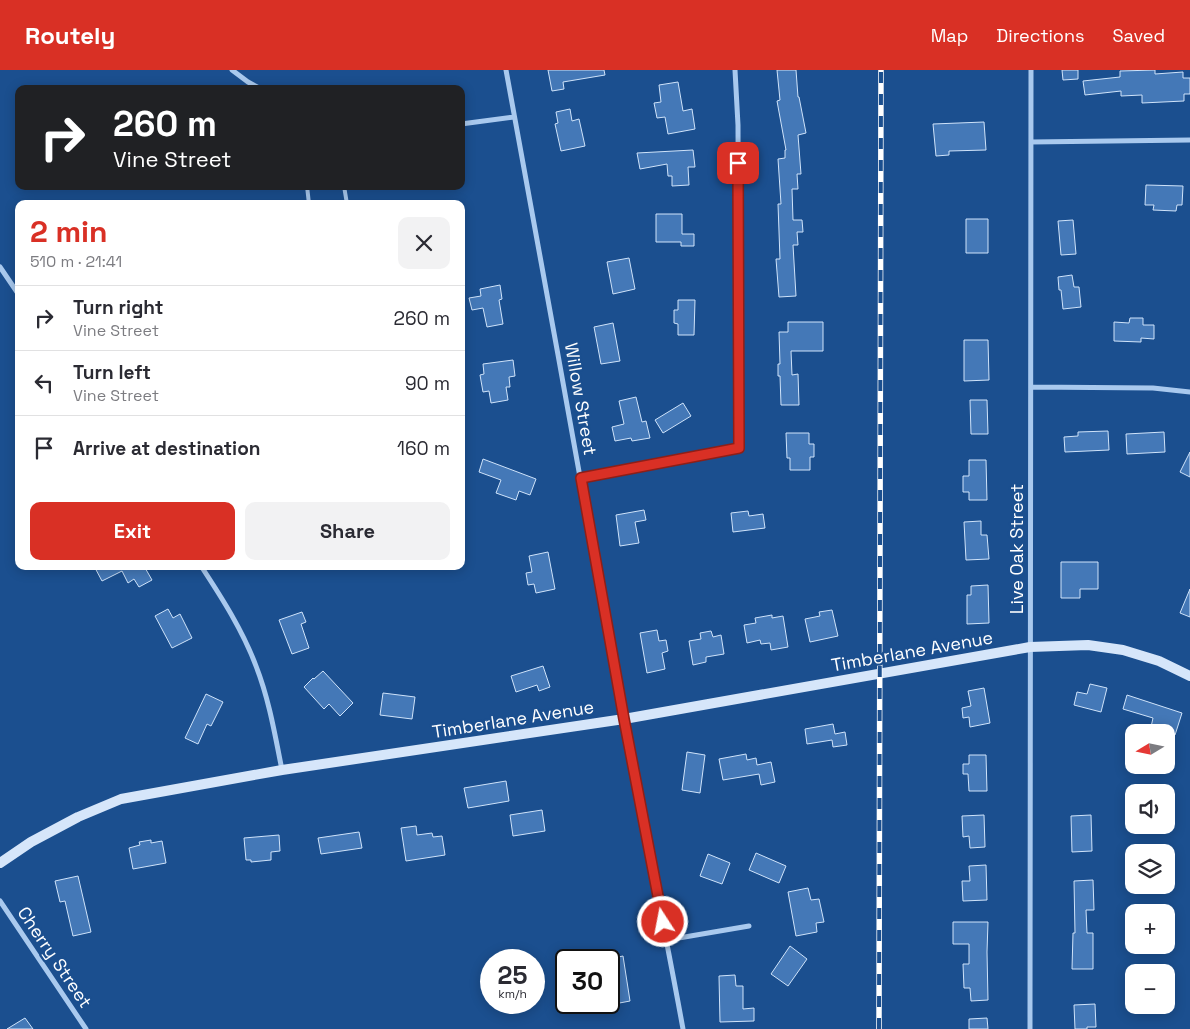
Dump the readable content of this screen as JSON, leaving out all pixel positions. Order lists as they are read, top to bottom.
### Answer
{
  "streets": {
    "street": [
      "Willow Street",
      "Live Oak Street",
      "Timberlane Avenue",
      "Cherry Street"
    ]
  },
  "crossings": [
    ["Willow Street", "Timberlane Avenue"],
    ["Live Oak Street", "Timberlane Avenue"]
  ],
  "north": "left",
  "page": {
    "header": "Routely",
    "nav": ["Map", "Directions", "Saved"],
    "turn": ["260 m", "Vine Street"],
    "heading": ["2 min", "510 m · 21:41"],
    "list": [
      {
        "name": "Turn right",
        "note": "Vine Street",
        "value": "260 m"
      },
      {
        "name": "Turn left",
        "note": "Vine Street",
        "value": "90 m"
      },
      {
        "name": "Arrive at destination",
        "value": "160 m"
      }
    ],
    "buttons": ["Exit", "Share"],
    "map_buttons": ["+", "−"],
    "speed": "25 km/h",
    "limit": "30"
  }
}
